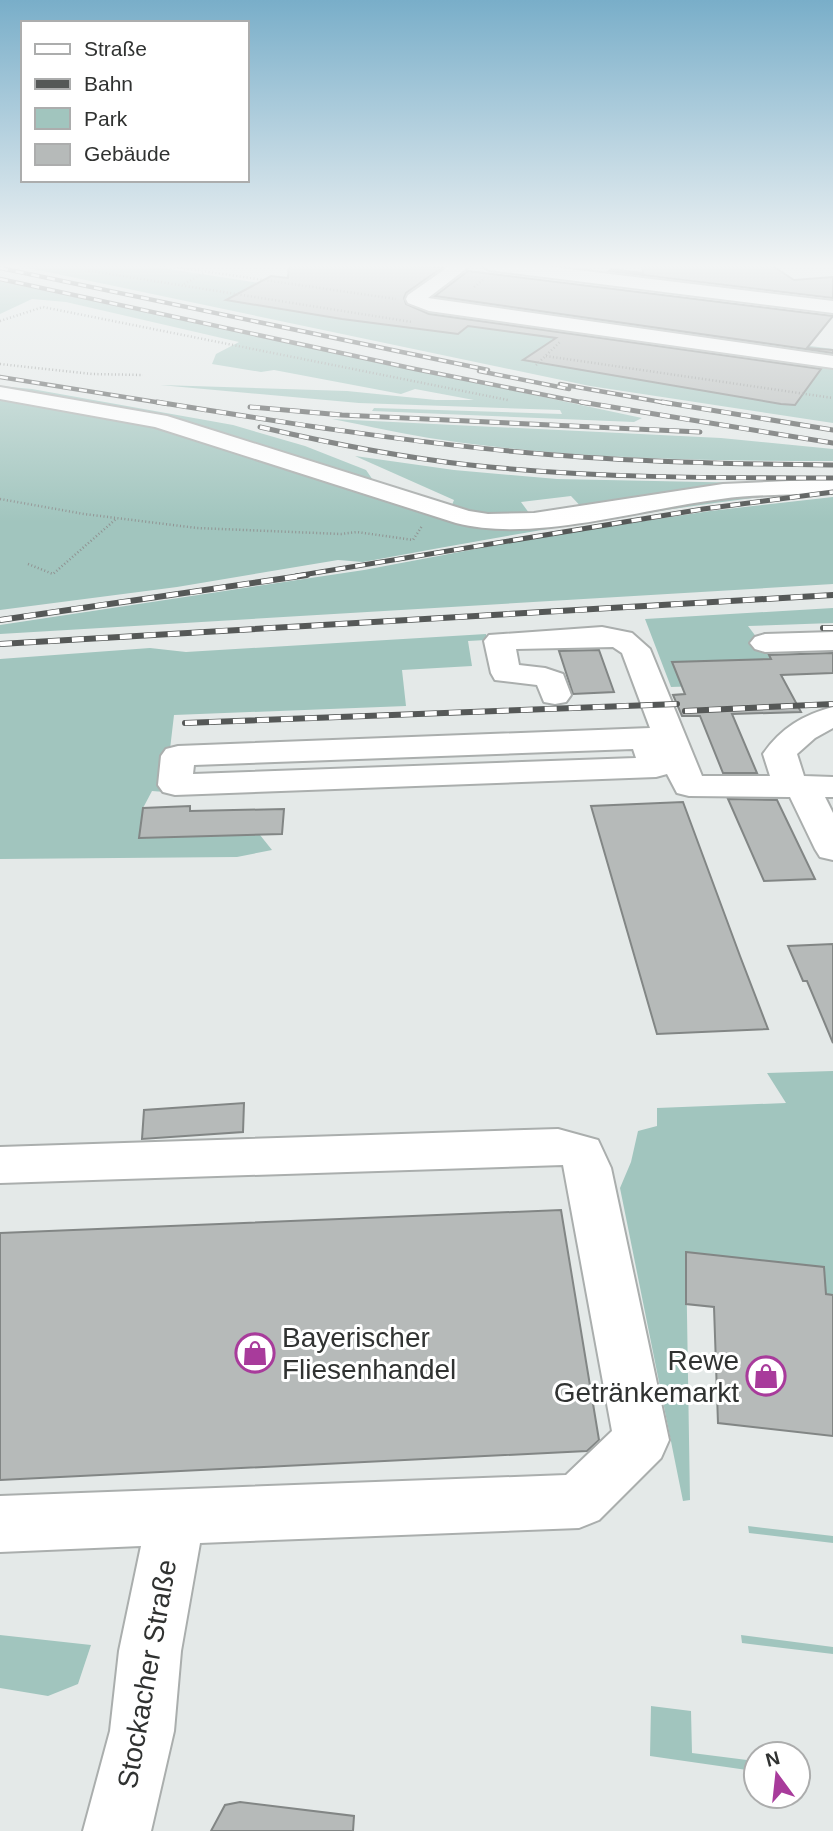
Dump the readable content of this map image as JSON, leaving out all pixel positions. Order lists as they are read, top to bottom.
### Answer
{
  "streets": {
    "street": ["Stockacher Straße"]
  },
  "places": {
    "shop": ["Bayerischer Fliesenhandel", "Rewe Getränkemarkt"]
  },
  "legend": [
    "Straße",
    "Bahn",
    "Park",
    "Gebäude"
  ],
  "north": "top"
}
